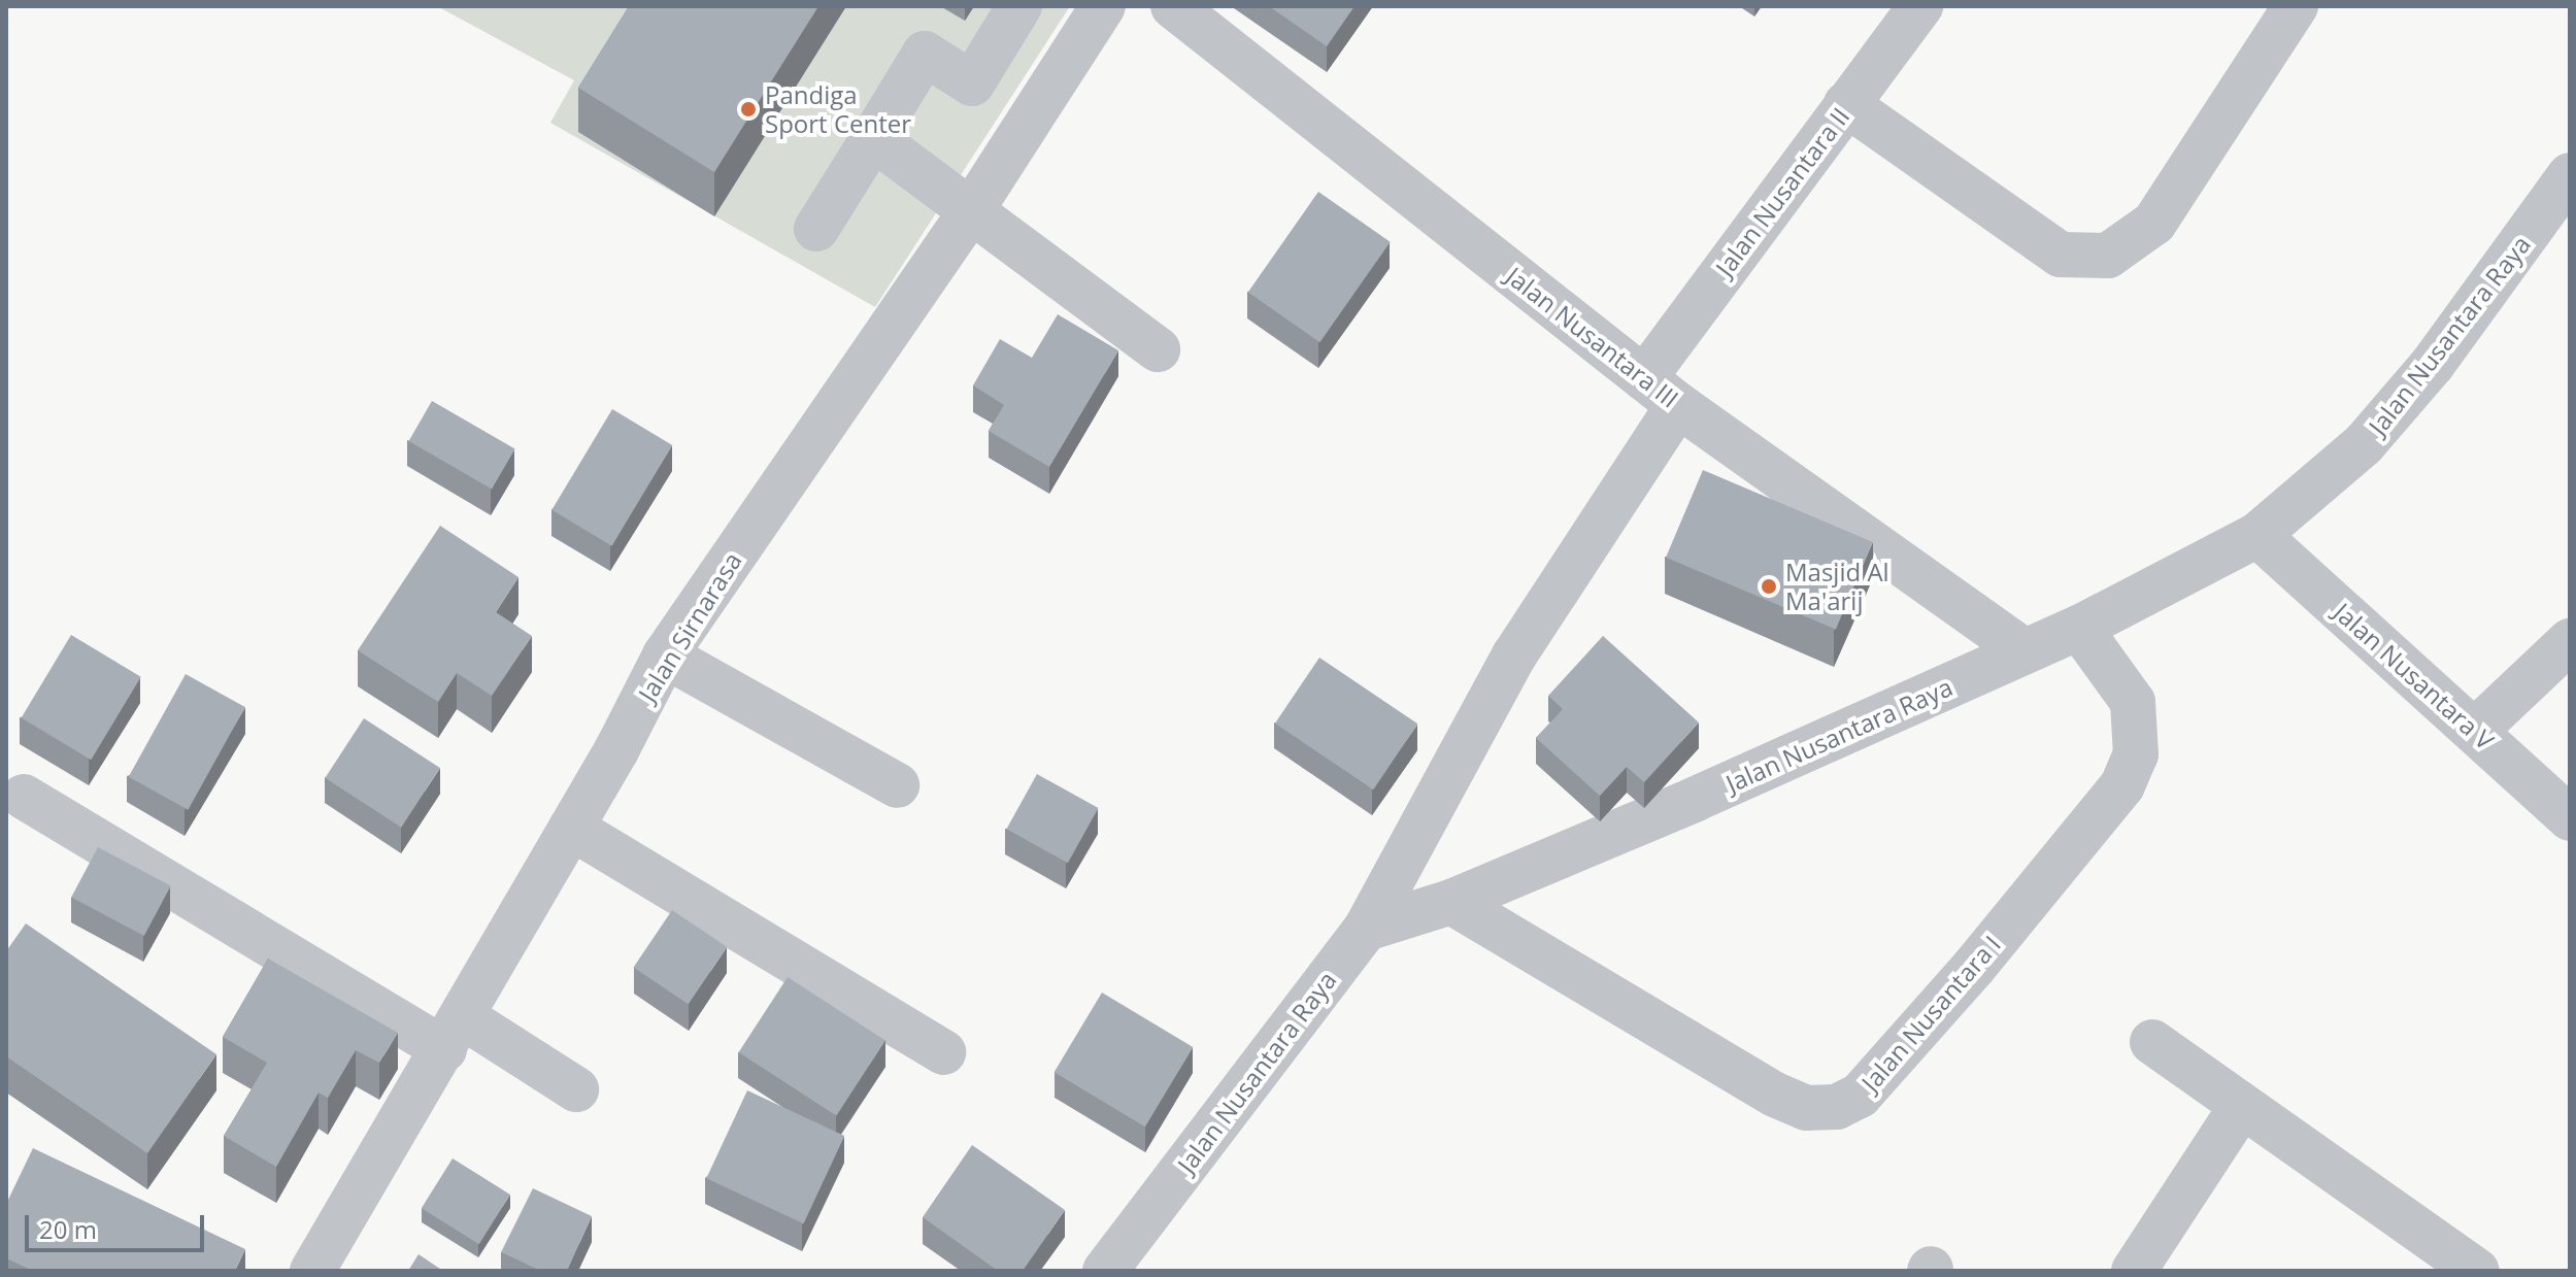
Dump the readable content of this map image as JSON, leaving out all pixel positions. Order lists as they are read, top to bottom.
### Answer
{
  "streets": {
    "street": [
      "Jalan Nusantara II",
      "Jalan Nusantara Raya",
      "Jalan Nusantara III",
      "Jalan Sirnarasa",
      "Jalan Nusantara V",
      "Jalan Nusantara I"
    ]
  },
  "crossings": [
    ["Jalan Nusantara II", "Jalan Nusantara Raya"],
    ["Jalan Nusantara II", "Jalan Nusantara III"],
    ["Jalan Nusantara Raya", "Jalan Nusantara III"],
    ["Jalan Nusantara Raya", "Jalan Nusantara V"],
    ["Jalan Nusantara Raya", "Jalan Nusantara I"]
  ],
  "places": ["Pandiga Sport Center", "Masjid Al Ma'arij"],
  "scale_bar": "20 m"
}
